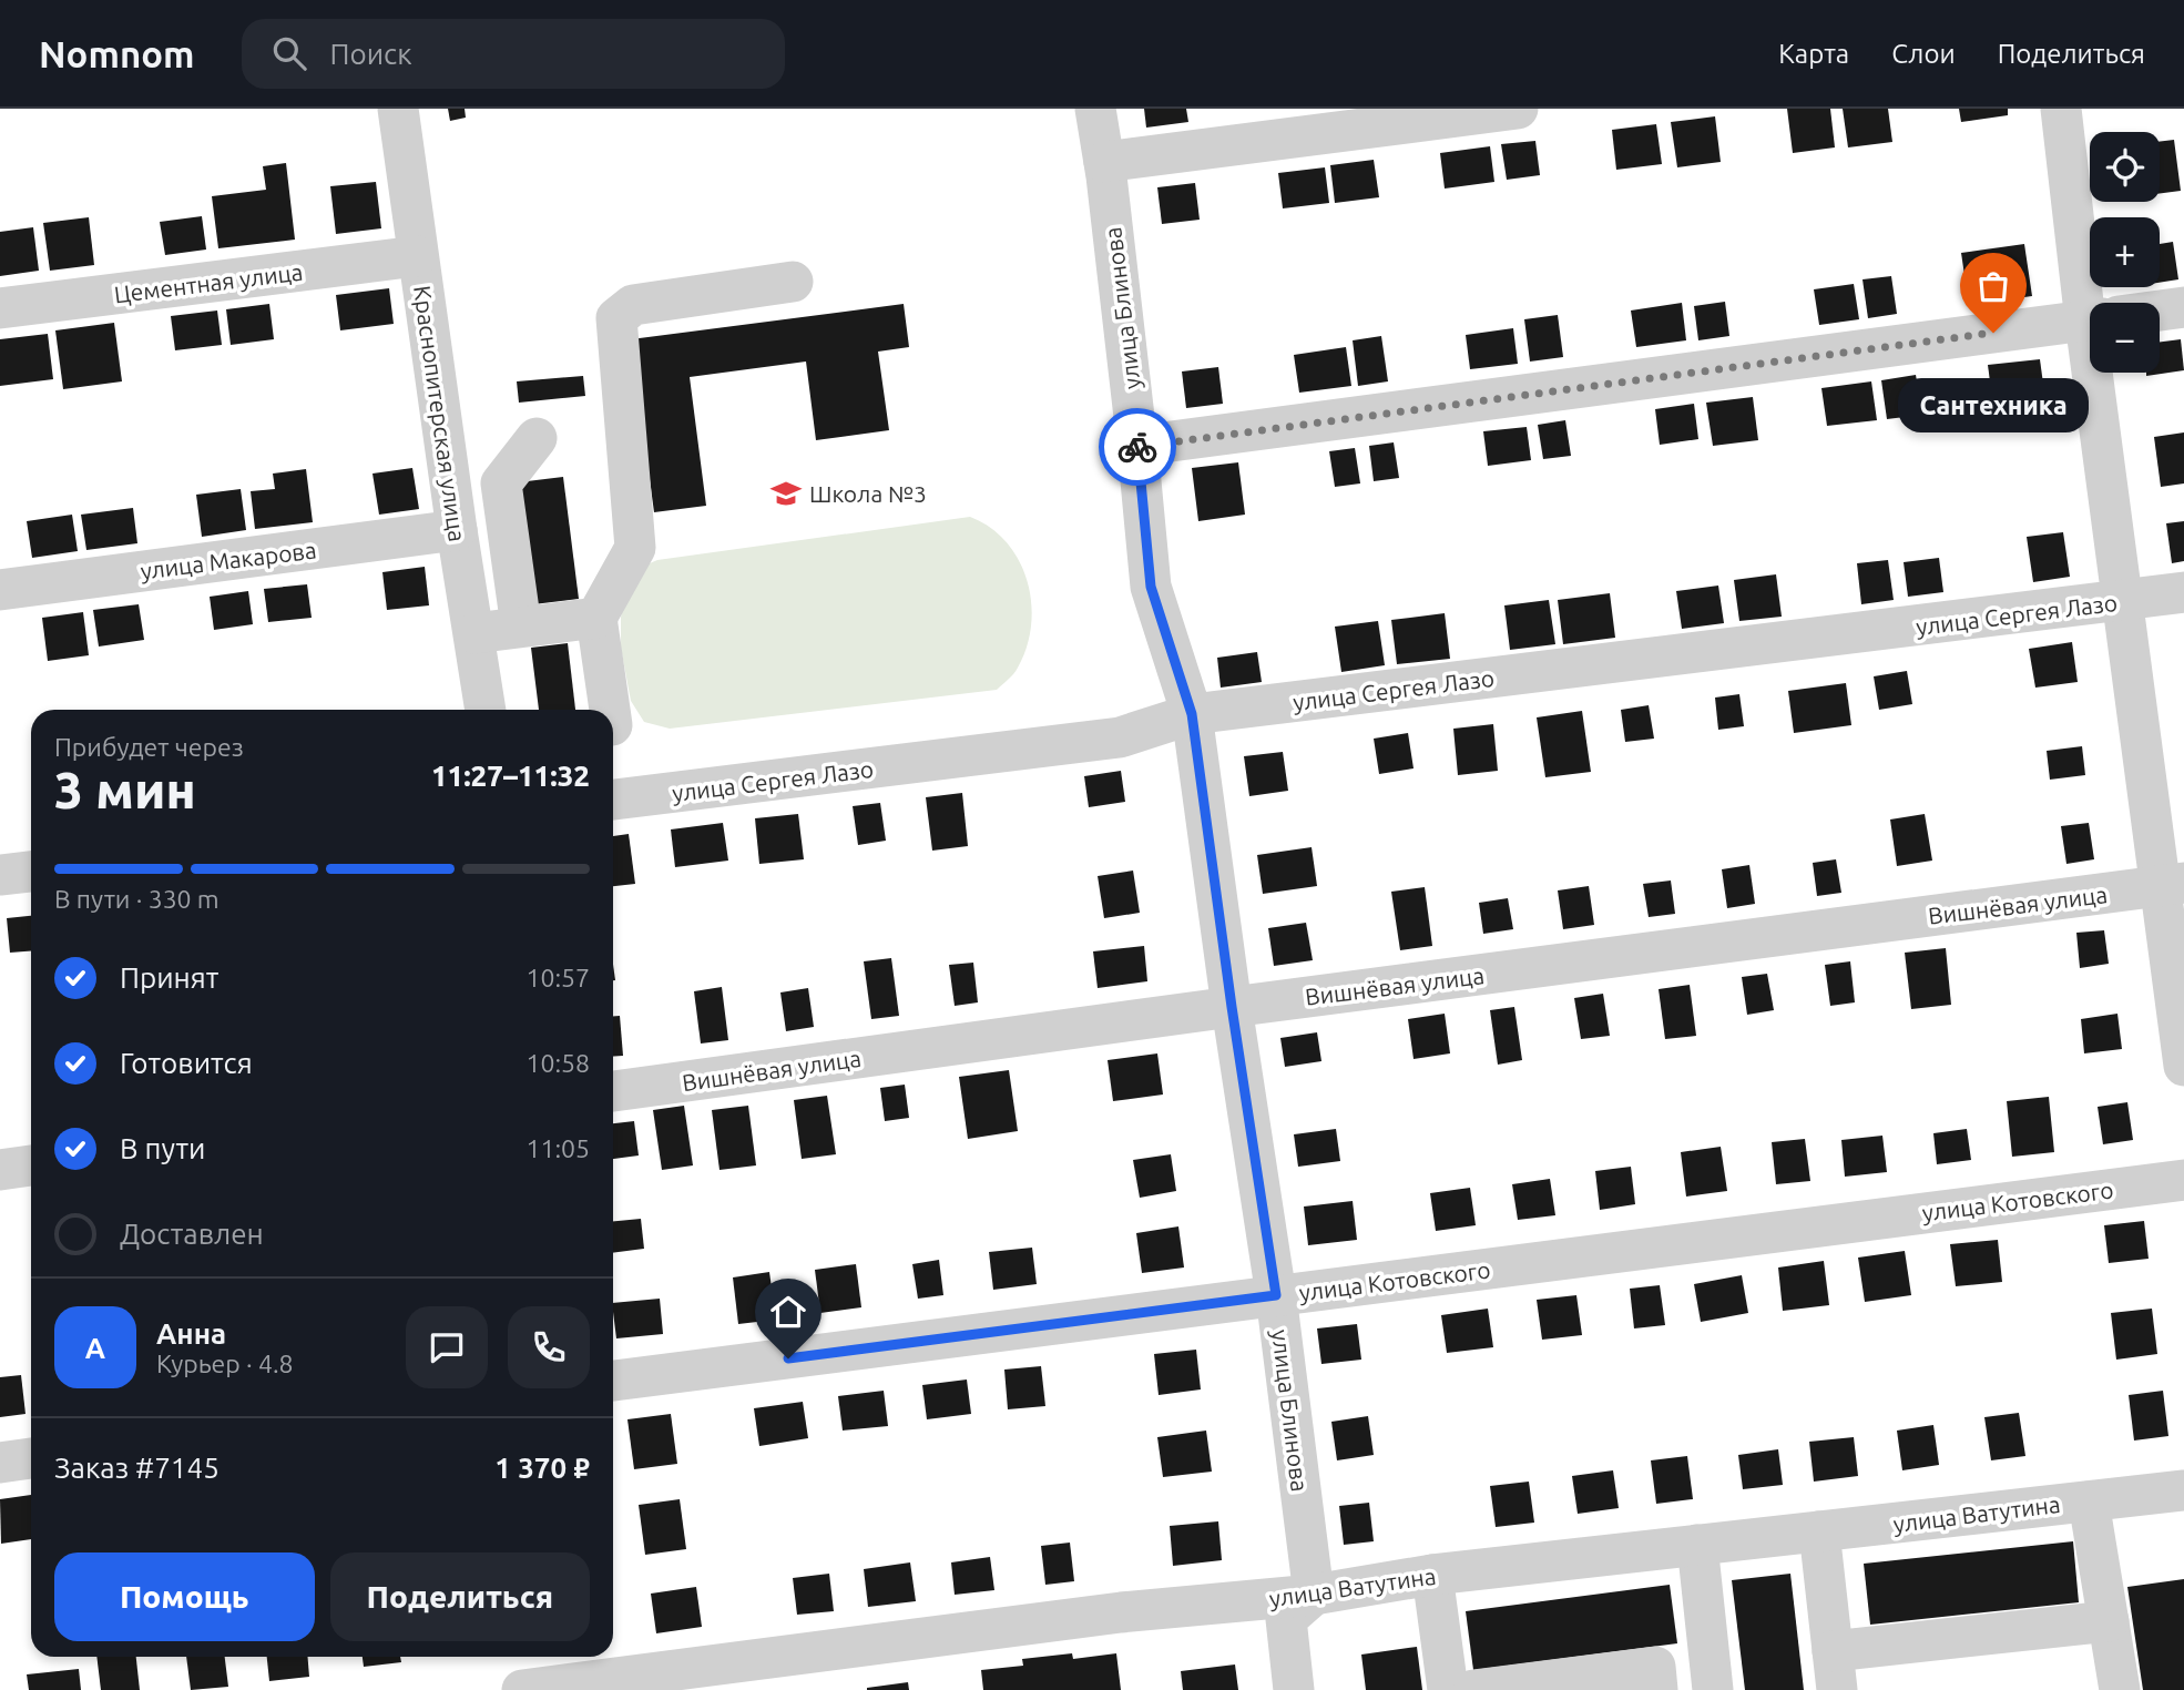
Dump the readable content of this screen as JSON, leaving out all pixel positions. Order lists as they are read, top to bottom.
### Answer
{
  "streets": {
    "street": [
      "Цементная улица",
      "улица Блинова",
      "Краснопитерская улица",
      "улица Макарова",
      "улица Сергея Лазо",
      "Вишнёвая улица",
      "улица Котовского",
      "улица Ватутина"
    ]
  },
  "crossings": [
    ["Цементная улица", "Краснопитерская улица"],
    ["улица Блинова", "улица Сергея Лазо"],
    ["улица Блинова", "Вишнёвая улица"],
    ["улица Блинова", "улица Котовского"],
    ["улица Блинова", "улица Ватутина"],
    ["Краснопитерская улица", "улица Макарова"]
  ],
  "places": {
    "other": ["Сантехника"],
    "school or university": ["Школа №3"]
  },
  "page": {
    "header": "Nomnom",
    "search": "Поиск",
    "nav": ["Карта", "Слои", "Поделиться"],
    "map_buttons": ["+", "−"],
    "bubble": "Сантехника",
    "heading": ["3 мин", "Прибудет через", "11:27–11:32"],
    "panel": [
      "Анна",
      "Курьер · 4.8",
      "Заказ #7145",
      "1 370 ₽"
    ],
    "bar": "В пути · 330 m",
    "list": [
      ["Принят", "10:57"],
      ["Готовится", "10:58"],
      ["В пути", "11:05"],
      "Доставлен"
    ],
    "round": "А",
    "buttons": ["Помощь", "Поделиться"]
  }
}
